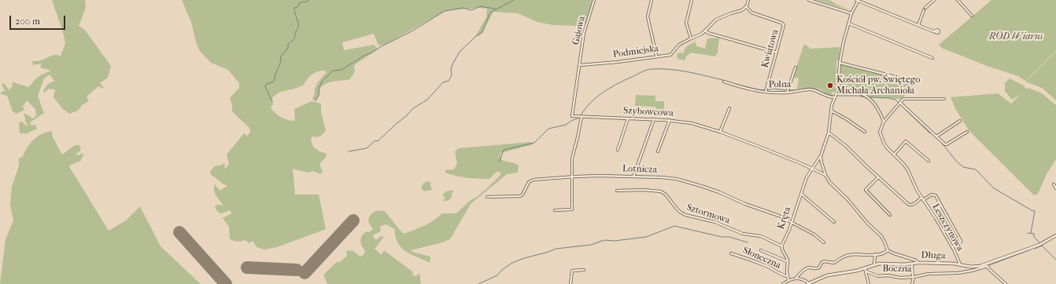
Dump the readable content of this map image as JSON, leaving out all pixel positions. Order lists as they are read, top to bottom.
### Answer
{
  "streets": {
    "street": [
      "Gajowa",
      "Kwiatowa",
      "Podmiejska",
      "Polna",
      "Szybowcowa",
      "Lotnicza",
      "Sztormowa",
      "Kręta",
      "Leszczynowa",
      "Długa",
      "Słoneczna",
      "Boczna"
    ]
  },
  "crossings": [
    ["Gajowa", "Podmiejska"],
    ["Kwiatowa", "Podmiejska"],
    ["Kwiatowa", "Polna"],
    ["Szybowcowa", "Kręta"],
    ["Lotnicza", "Kręta"],
    ["Sztormowa", "Kręta"],
    ["Leszczynowa", "Długa"],
    ["Długa", "Boczna"]
  ],
  "parks": ["ROD Wiarus"],
  "places": ["Kościół pw. Świętego Michała Archanioła"],
  "scale_bar": "200 m"
}
